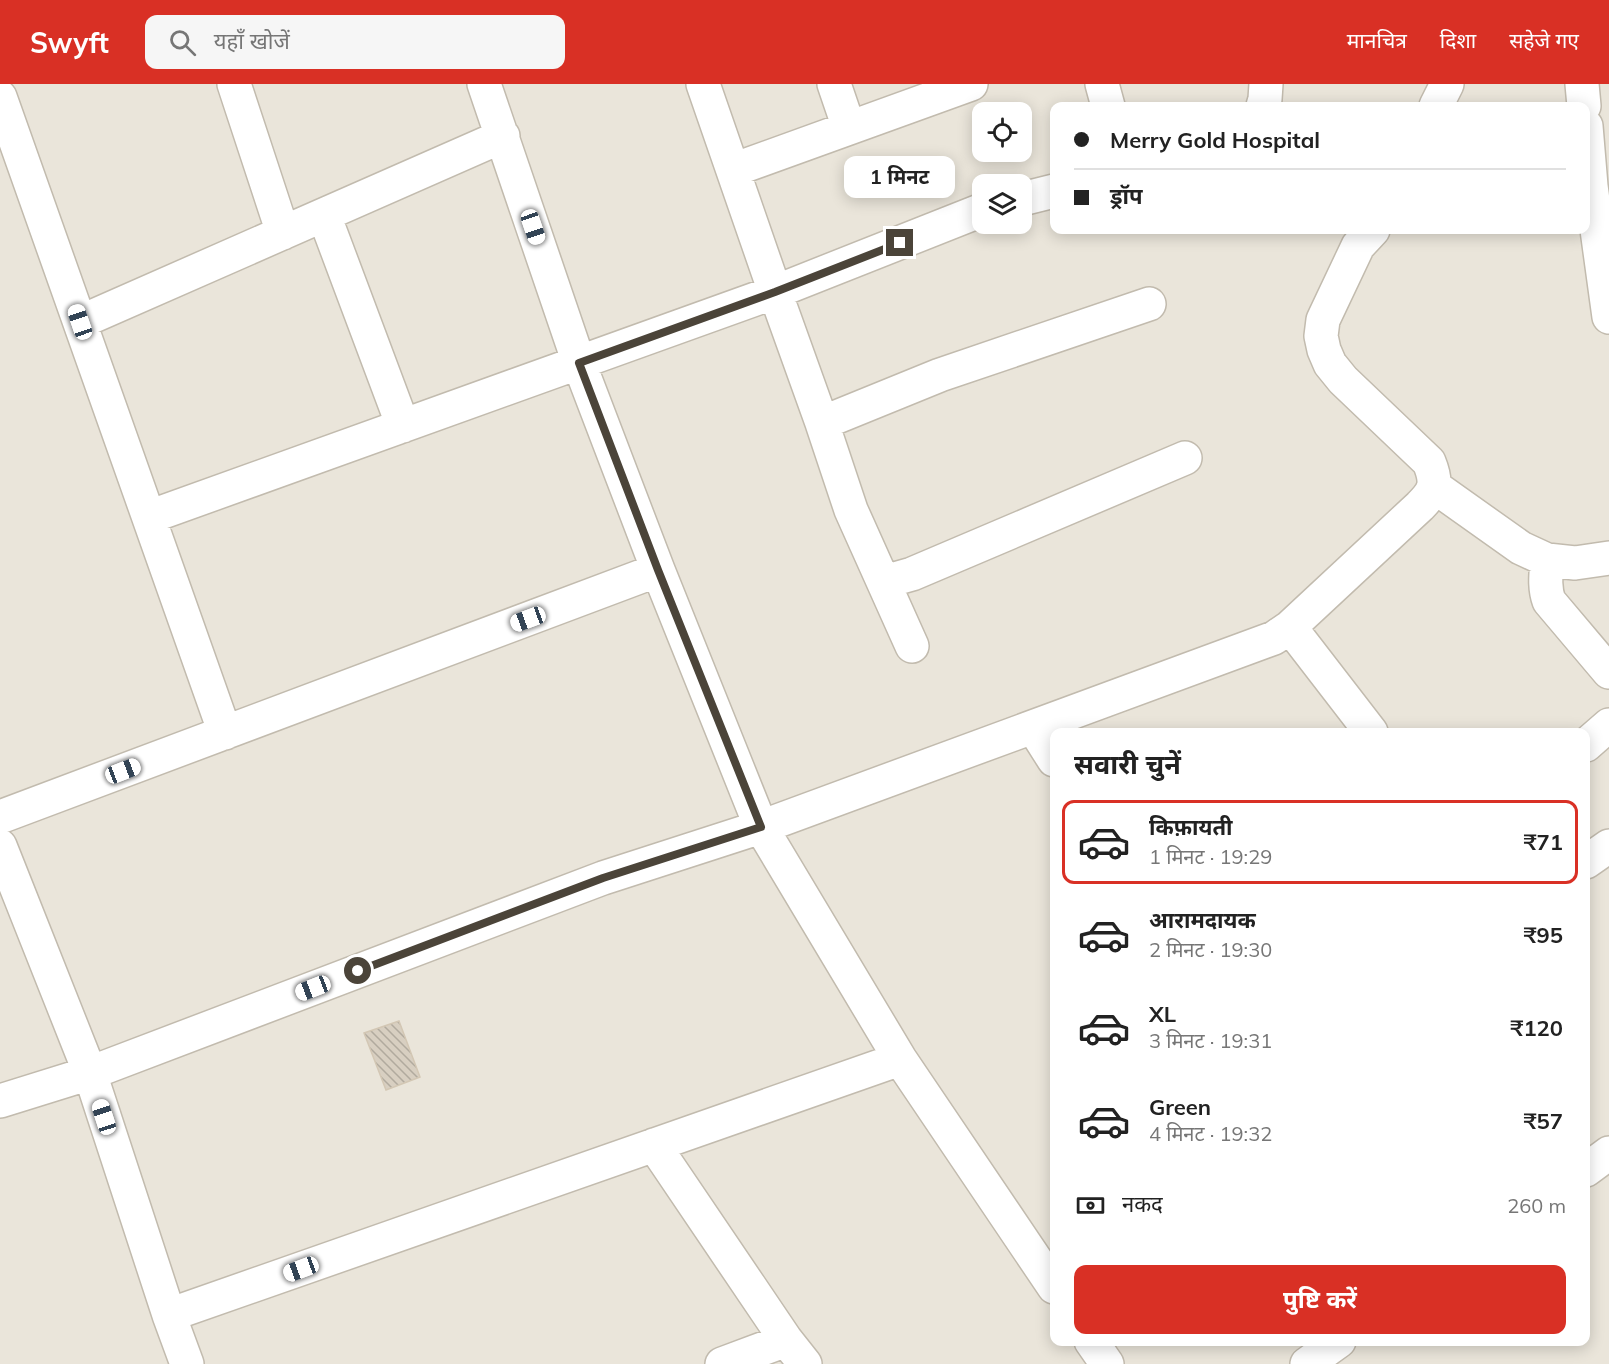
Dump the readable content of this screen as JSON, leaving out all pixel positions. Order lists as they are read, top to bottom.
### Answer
{
  "page": {
    "header": "Swyft",
    "search": "यहाँ खोजें",
    "nav": ["मानचित्र", "दिशा", "सहेजे गए"],
    "banner": ["Merry Gold Hospital", "ड्रॉप"],
    "bubble": "1 मिनट",
    "heading": "सवारी चुनें",
    "list": [
      {
        "name": "किफ़ायती",
        "note": "1 मिनट · 19:29",
        "value": "₹71"
      },
      {
        "name": "आरामदायक",
        "note": "2 मिनट · 19:30",
        "value": "₹95"
      },
      {
        "name": "XL",
        "note": "3 मिनट · 19:31",
        "value": "₹120"
      },
      {
        "name": "Green",
        "note": "4 मिनट · 19:32",
        "value": "₹57"
      }
    ],
    "pay": ["नकद", "260 m"],
    "buttons": "पुष्टि करें"
  }
}
